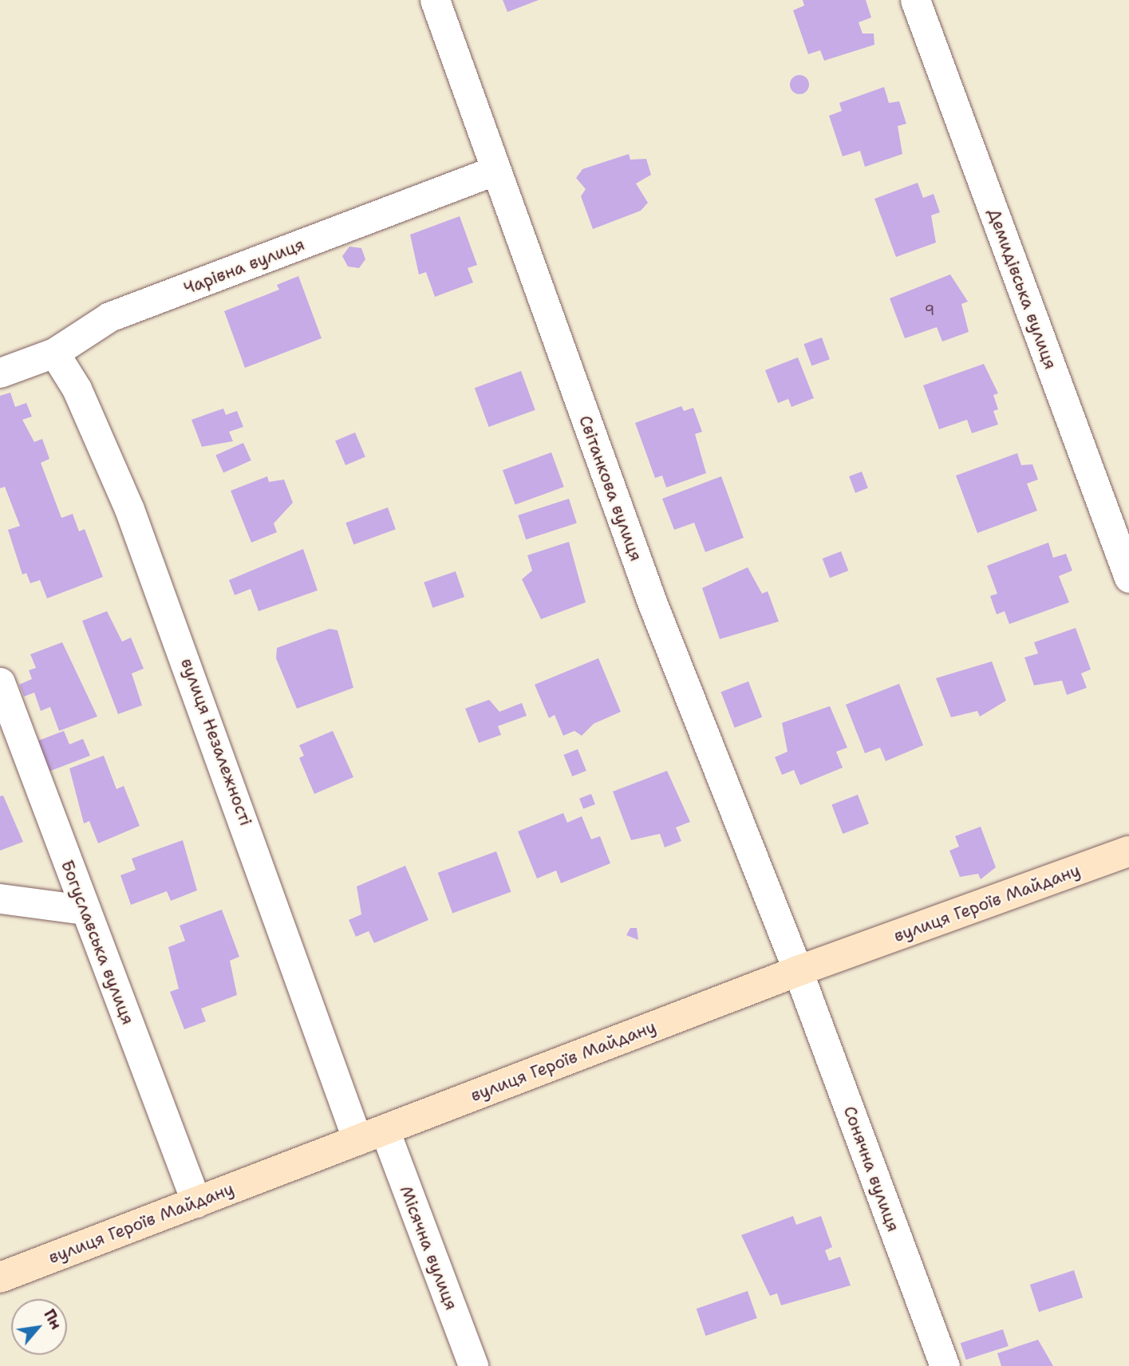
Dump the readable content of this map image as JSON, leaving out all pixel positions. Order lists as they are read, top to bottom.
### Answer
{
  "streets": {
    "street": [
      "Чарівна вулиця",
      "Демидівська вулиця",
      "Світанкова вулиця",
      "вулиця Незалежності",
      "вулиця Героїв Майдану",
      "Богуславська вулиця",
      "Сонячна вулиця",
      "Місячна вулиця"
    ]
  },
  "crossings": [
    ["Чарівна вулиця", "Світанкова вулиця"],
    ["Чарівна вулиця", "вулиця Незалежності"],
    ["Світанкова вулиця", "вулиця Героїв Майдану"],
    ["Світанкова вулиця", "Сонячна вулиця"],
    ["вулиця Незалежності", "вулиця Героїв Майдану"],
    ["вулиця Незалежності", "Місячна вулиця"],
    ["вулиця Героїв Майдану", "Богуславська вулиця"],
    ["вулиця Героїв Майдану", "Сонячна вулиця"],
    ["вулиця Героїв Майдану", "Місячна вулиця"]
  ],
  "house_numbers": ["9"],
  "north": "top right"
}
